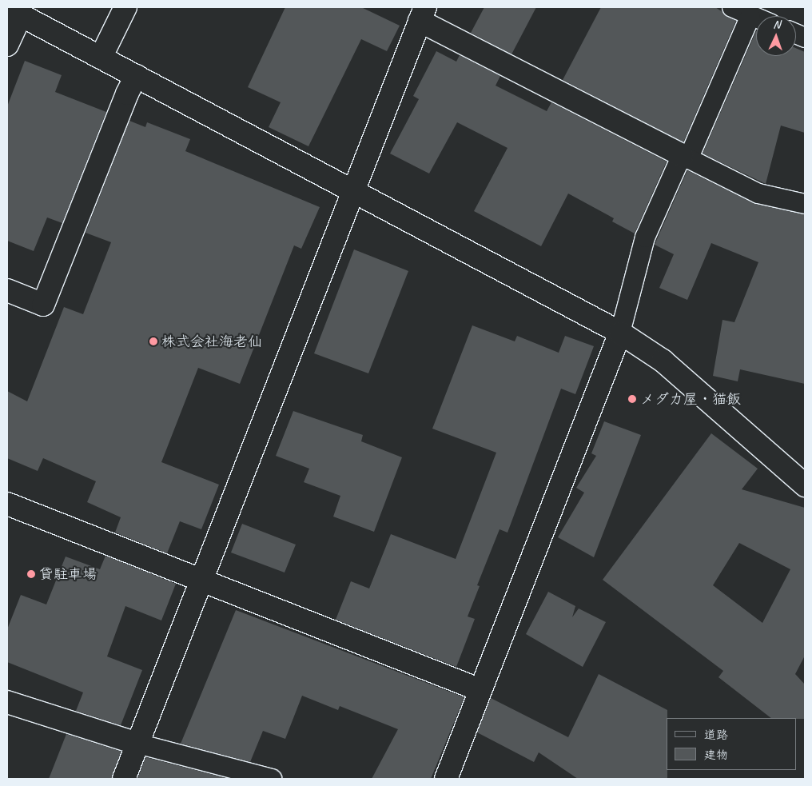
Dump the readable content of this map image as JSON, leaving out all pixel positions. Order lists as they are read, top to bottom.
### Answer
{
  "places": ["株式会社海老仙", "メダカ屋・猫飯", "貸駐車場"],
  "legend": ["道路", "建物"],
  "north": "top"
}
